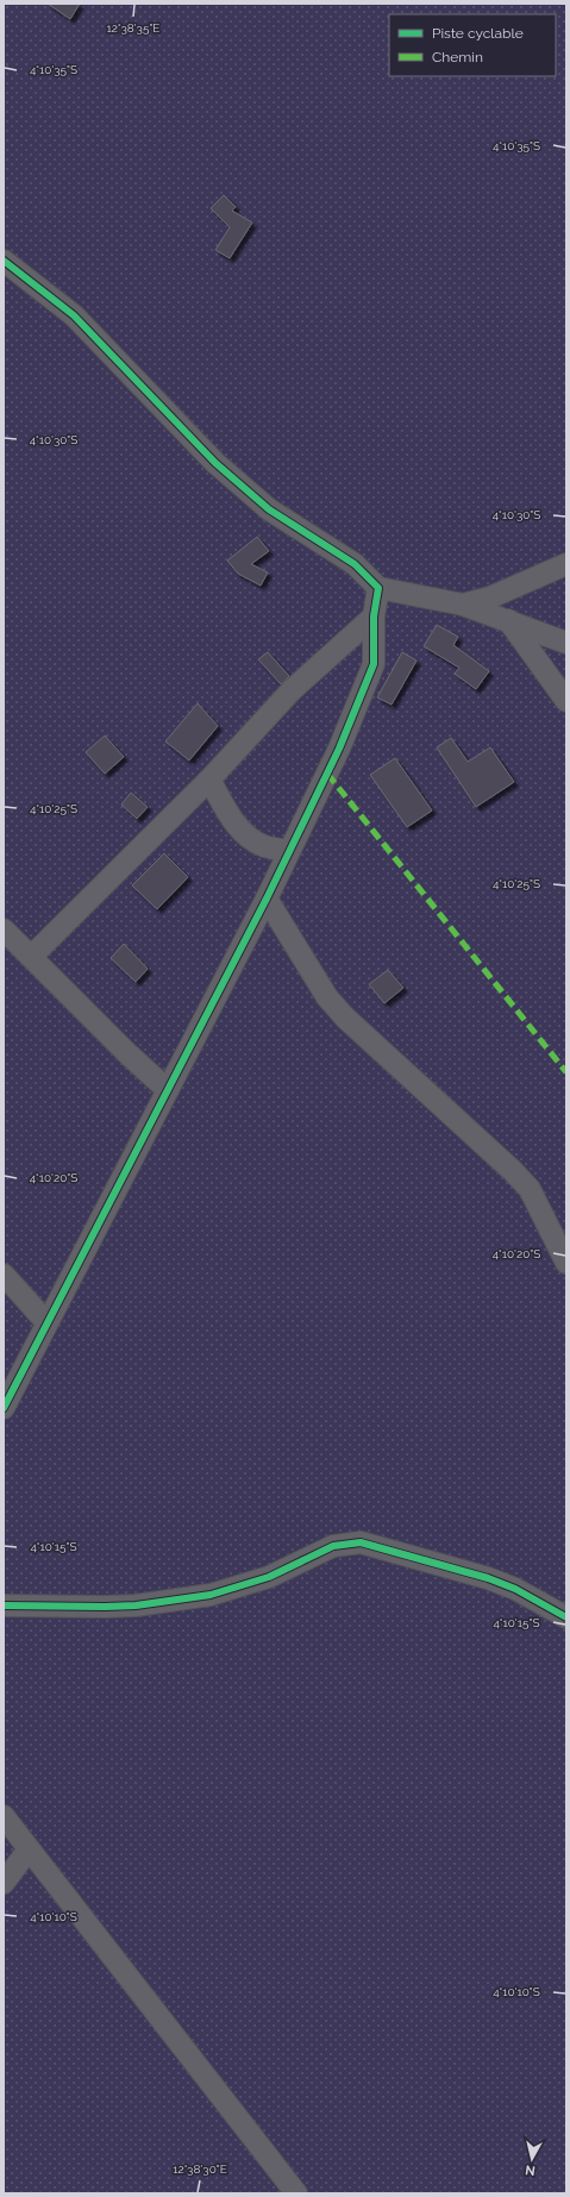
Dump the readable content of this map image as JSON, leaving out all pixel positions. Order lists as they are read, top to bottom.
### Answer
{
  "legend": ["Piste cyclable", "Chemin"],
  "north": "bottom",
  "coordinates": [
    "12°38'35\"E",
    "4°10'35\"S",
    "4°10'30\"S",
    "4°10'25\"S",
    "4°10'20\"S",
    "4°10'15\"S",
    "4°10'10\"S",
    "12°38'30\"E"
  ]
}
